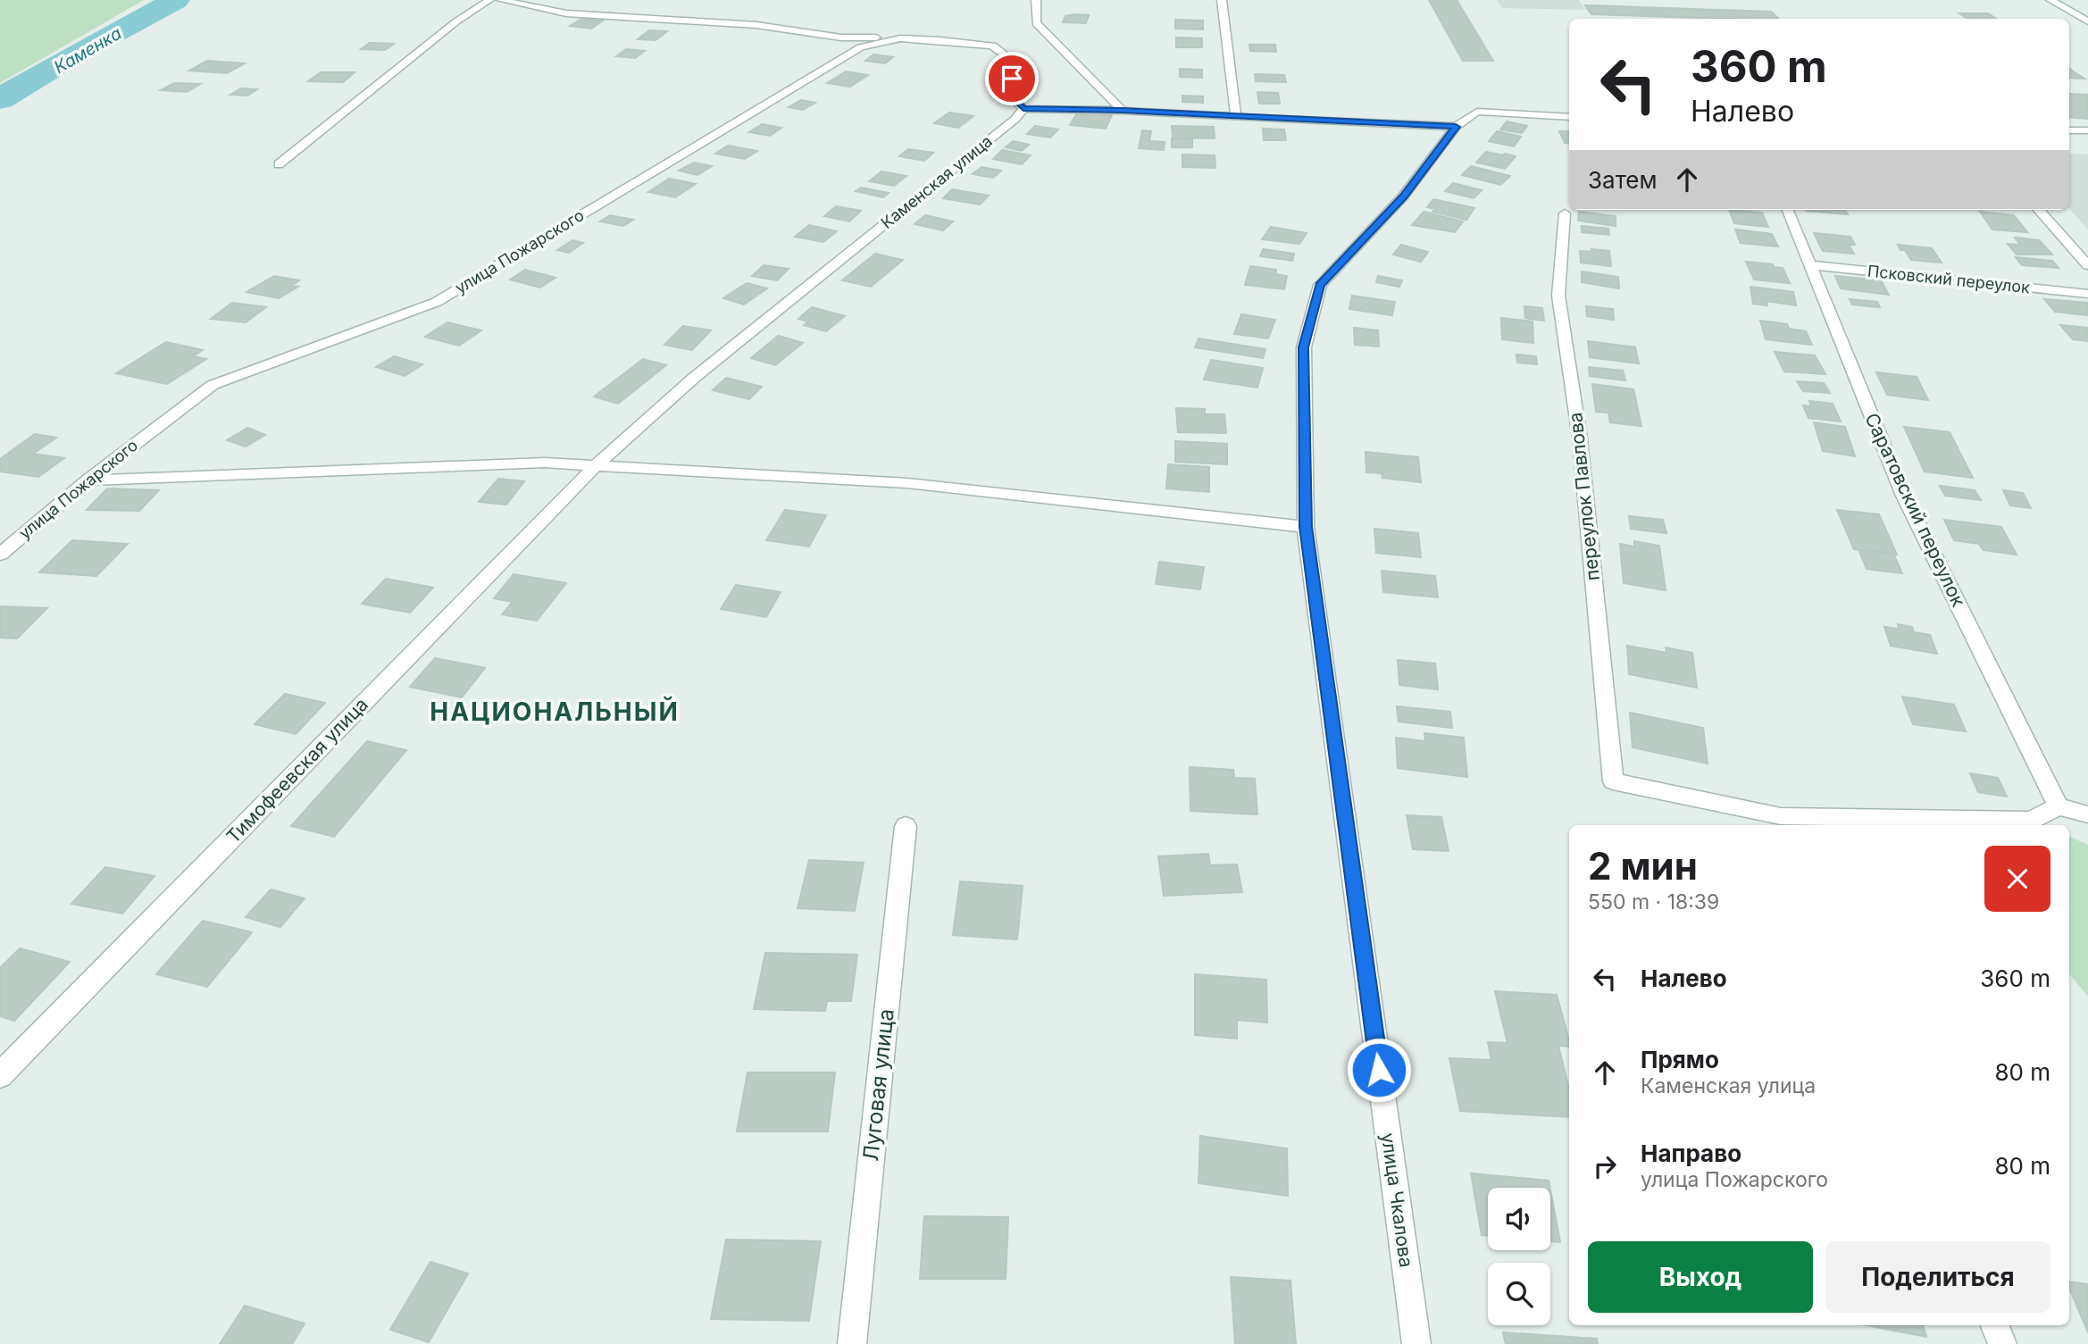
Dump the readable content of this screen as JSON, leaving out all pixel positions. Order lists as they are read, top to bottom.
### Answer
{
  "streets": {
    "street": [
      "Каменская улица",
      "улица Пожарского",
      "Псковский переулок",
      "переулок Павлова",
      "Саратовский переулок",
      "Тимофеевская улица",
      "Луговая улица",
      "улица Чкалова"
    ]
  },
  "crossings": [
    ["Каменская улица", "улица Пожарского"],
    ["Каменская улица", "Тимофеевская улица"],
    ["Псковский переулок", "Саратовский переулок"]
  ],
  "districts": ["НАЦИОНАЛЬНЫЙ"],
  "water": ["Каменка"],
  "page": {
    "turn": ["360 m", "Налево"],
    "then": "Затем",
    "heading": ["2 мин", "550 m · 18:39"],
    "list": [
      {
        "name": "Налево",
        "value": "360 m"
      },
      {
        "name": "Прямо",
        "note": "Каменская улица",
        "value": "80 m"
      },
      {
        "name": "Направо",
        "note": "улица Пожарского",
        "value": "80 m"
      }
    ],
    "buttons": ["Выход", "Поделиться"]
  }
}
